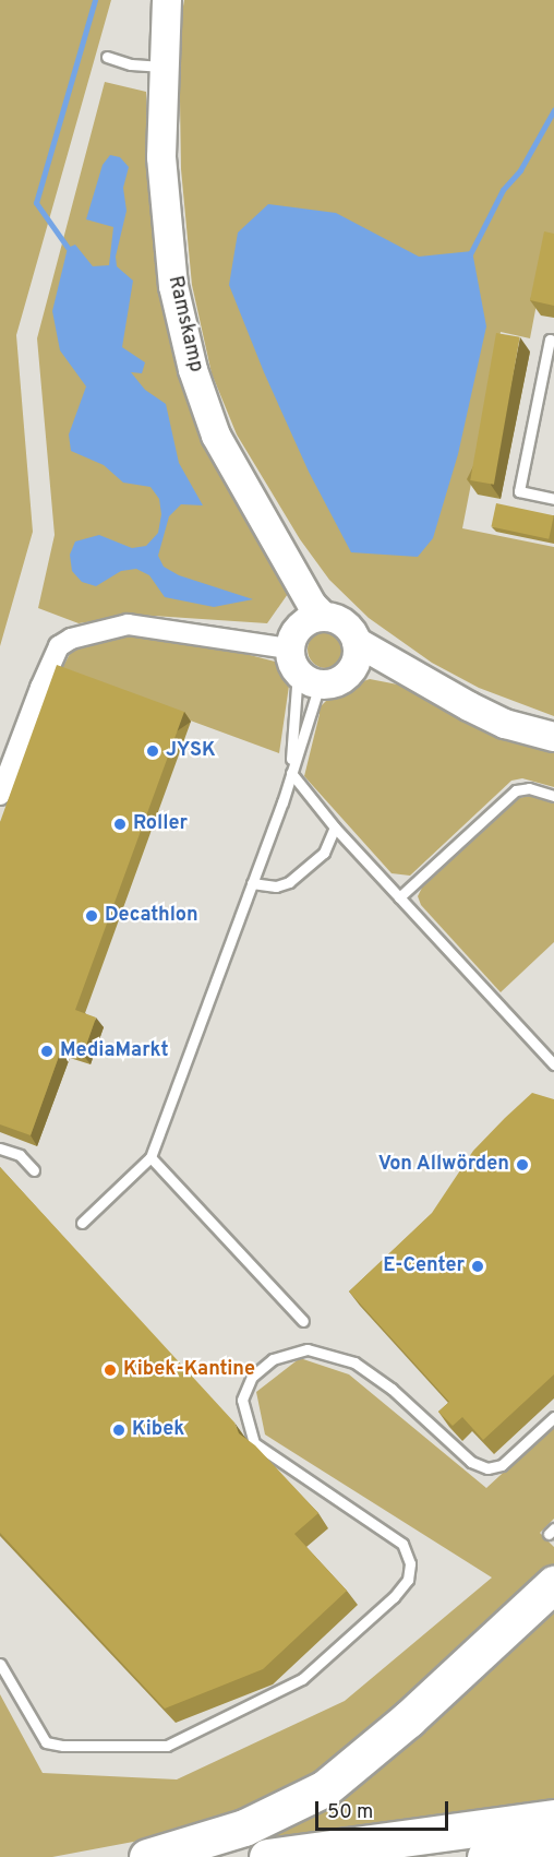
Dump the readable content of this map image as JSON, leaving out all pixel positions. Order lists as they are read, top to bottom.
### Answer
{
  "streets": {
    "street": ["Ramskamp"]
  },
  "places": [
    "JYSK",
    "Roller",
    "Decathlon",
    "MediaMarkt",
    "Von Allwörden",
    "E-Center",
    "Kibek-Kantine",
    "Kibek"
  ],
  "scale_bar": "50 m"
}
